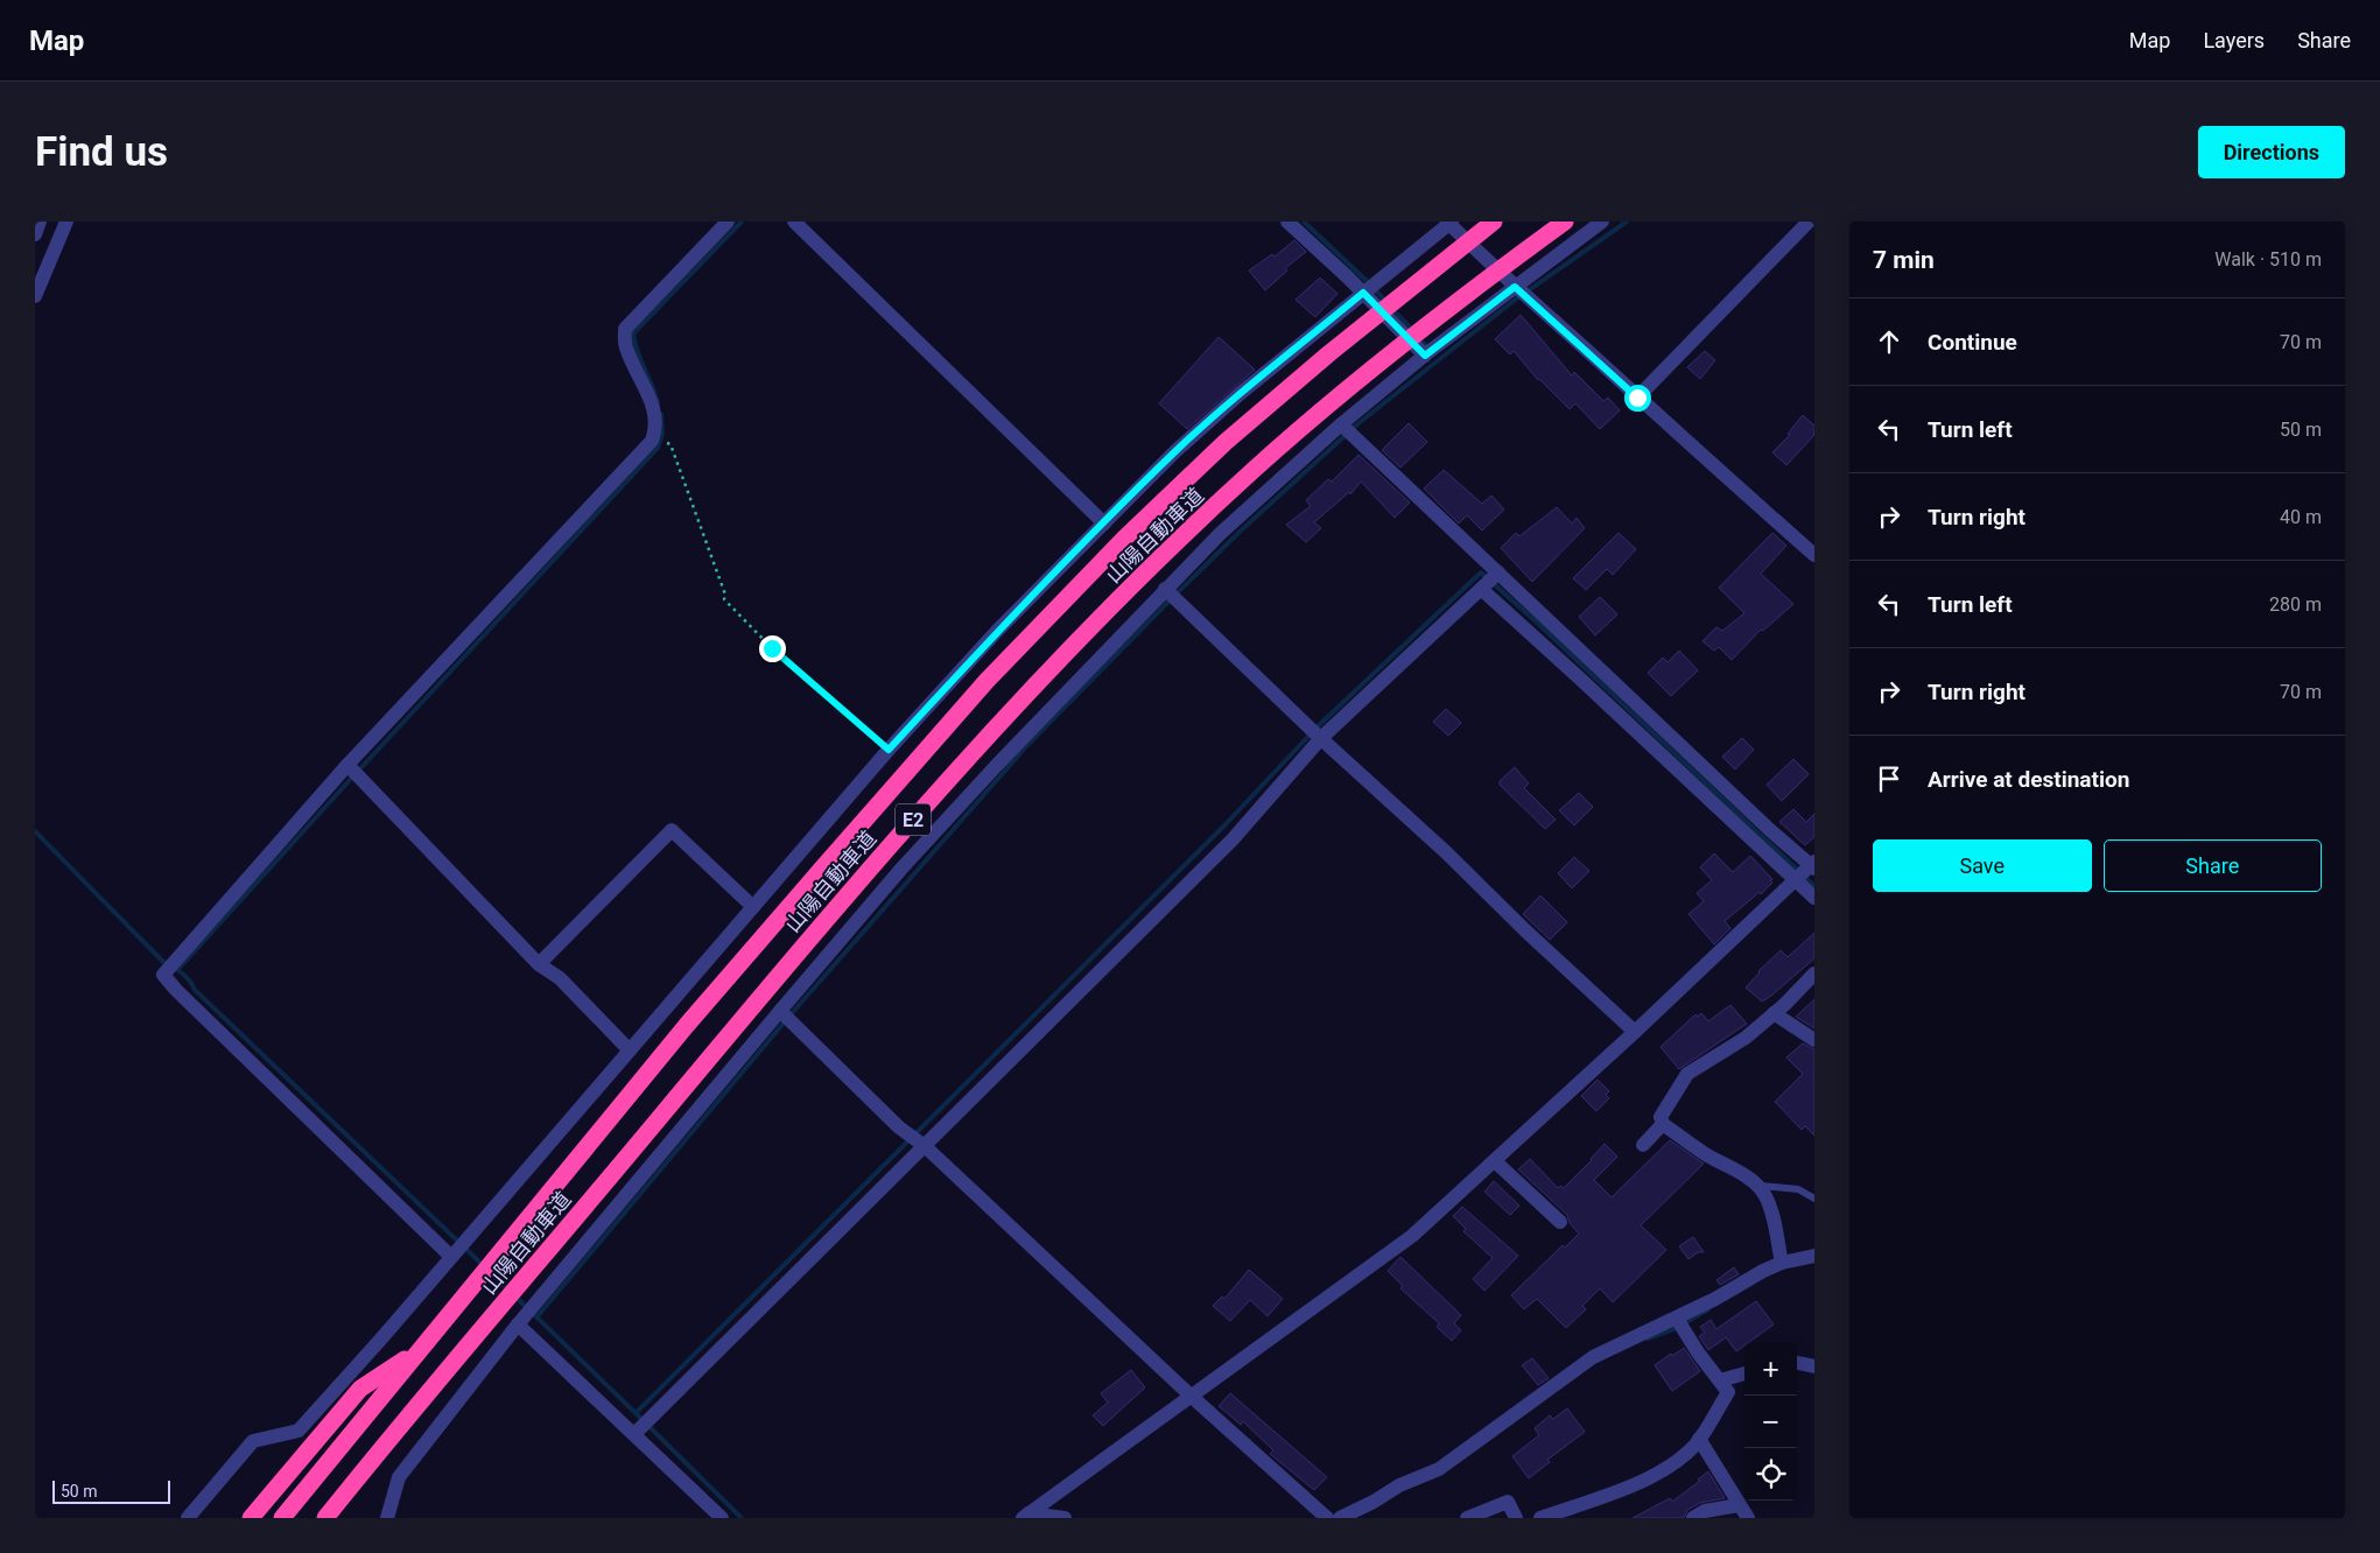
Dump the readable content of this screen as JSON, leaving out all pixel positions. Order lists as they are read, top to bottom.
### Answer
{
  "streets": {
    "highway": ["山陽自動車道", "E2"]
  },
  "scale_bar": "50 m",
  "page": {
    "header": "Map",
    "nav": ["Map", "Layers", "Share"],
    "buttons": [
      "Directions",
      ["Save", "Share"]
    ],
    "title": "Find us",
    "heading": ["7 min", "Walk · 510 m"],
    "list": [
      ["Continue", "70 m"],
      ["Turn left", "50 m"],
      ["Turn right", "40 m"],
      ["Turn left", "280 m"],
      ["Turn right", "70 m"],
      "Arrive at destination"
    ],
    "map_buttons": ["+", "−"],
    "scale": "50 m"
  }
}
